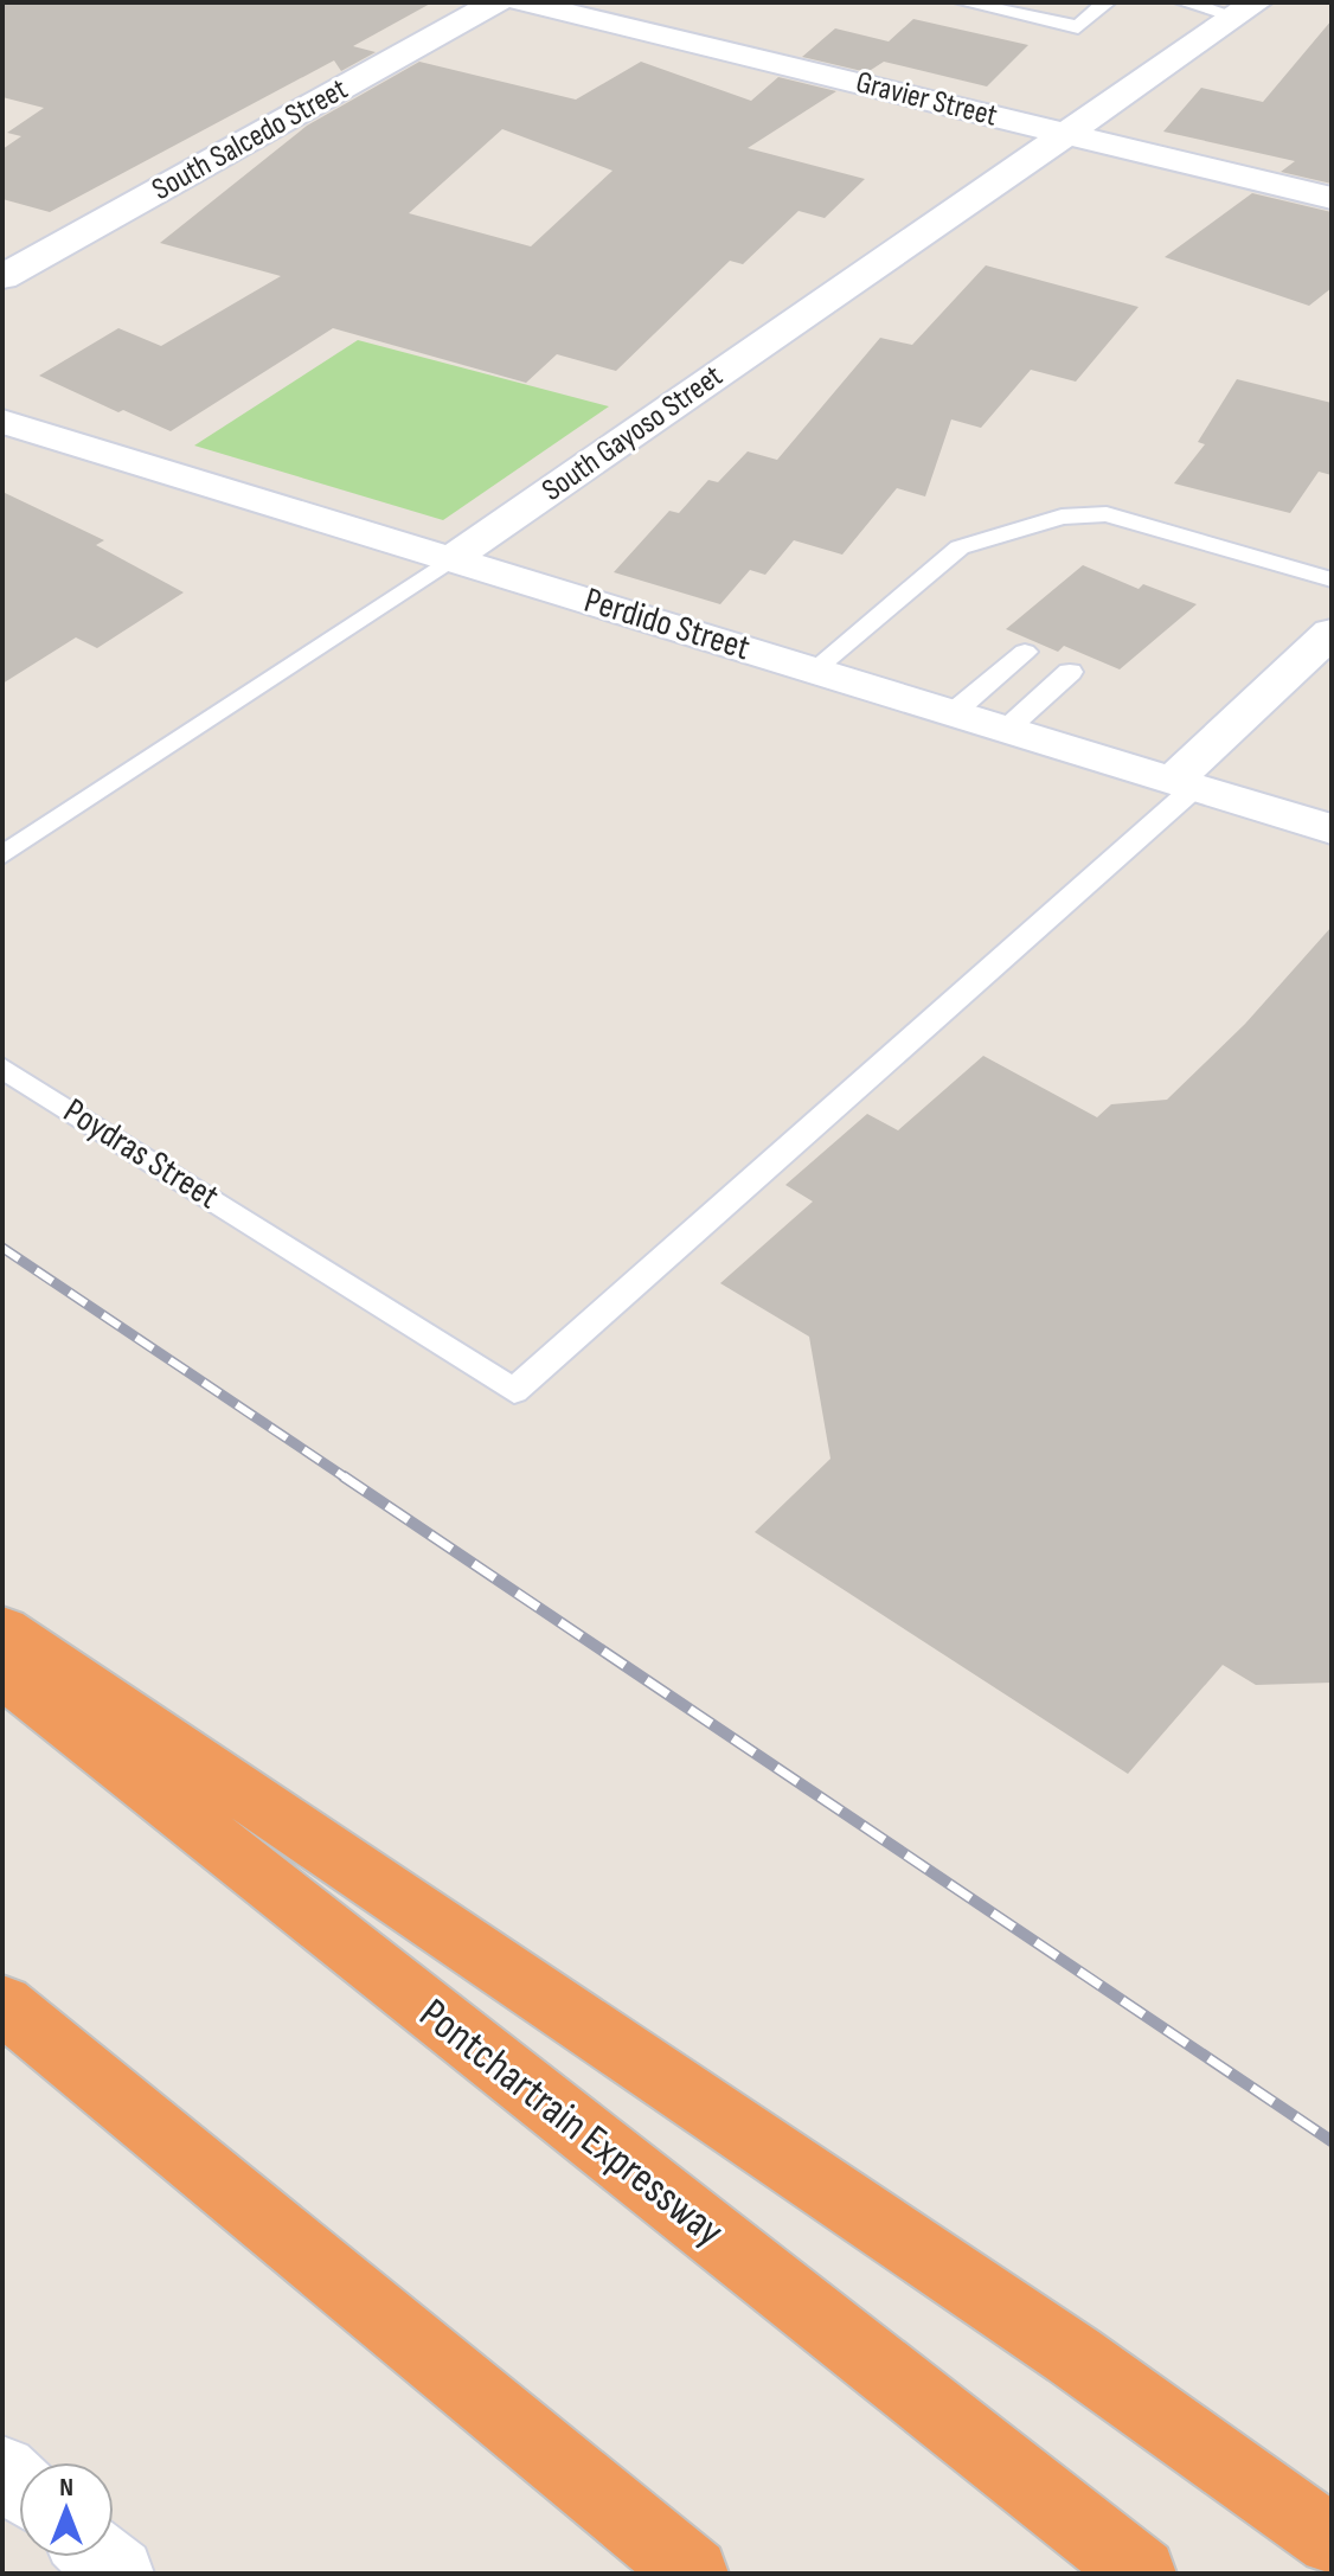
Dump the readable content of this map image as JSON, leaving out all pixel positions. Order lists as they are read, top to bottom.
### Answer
{
  "streets": {
    "highway": ["Pontchartrain Expressway"],
    "street": [
      "Gravier Street",
      "South Salcedo Street",
      "South Gayoso Street",
      "Perdido Street"
    ],
    "lane": ["Poydras Street"]
  },
  "crossings": [
    ["Gravier Street", "South Gayoso Street"],
    ["South Gayoso Street", "Perdido Street"],
    ["Perdido Street", "Poydras Street"]
  ],
  "north": "top"
}
